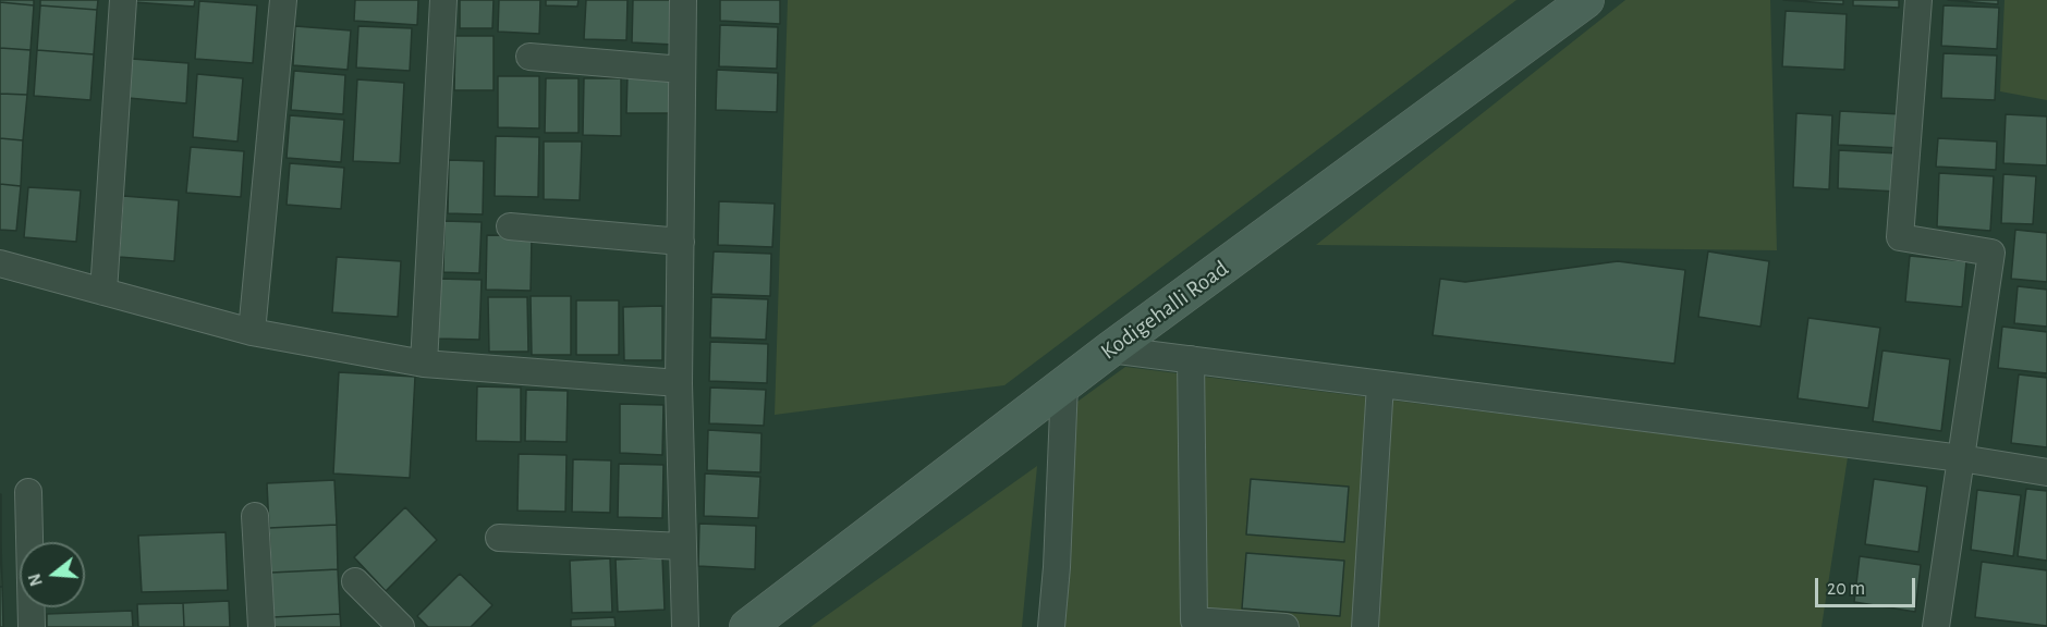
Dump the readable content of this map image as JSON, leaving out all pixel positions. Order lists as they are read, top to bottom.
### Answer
{
  "streets": {
    "main road": ["Kodigehalli Road"]
  },
  "scale_bar": "20 m",
  "north": "left"
}
